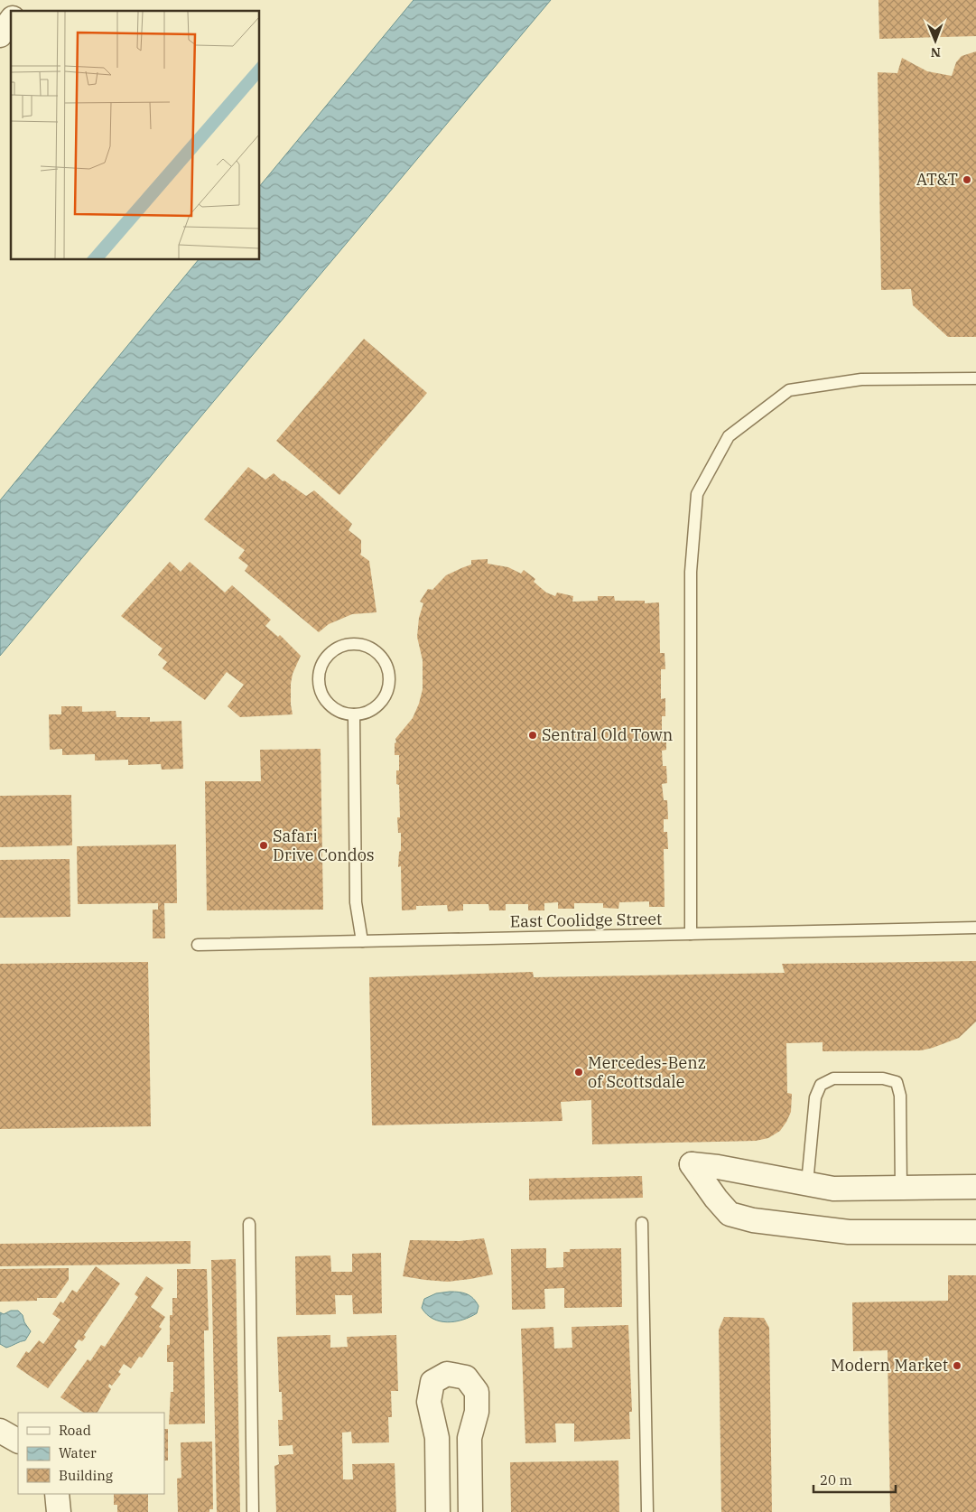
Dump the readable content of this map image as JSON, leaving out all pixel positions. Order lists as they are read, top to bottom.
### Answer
{
  "streets": {
    "lane": ["East Coolidge Street"]
  },
  "places": [
    "AT&T",
    "Sentral Old Town",
    "Safari Drive Condos",
    "Mercedes-Benz of Scottsdale",
    "Modern Market"
  ],
  "legend": ["Road", "Water", "Building"],
  "scale_bar": "20 m",
  "north": "bottom"
}
